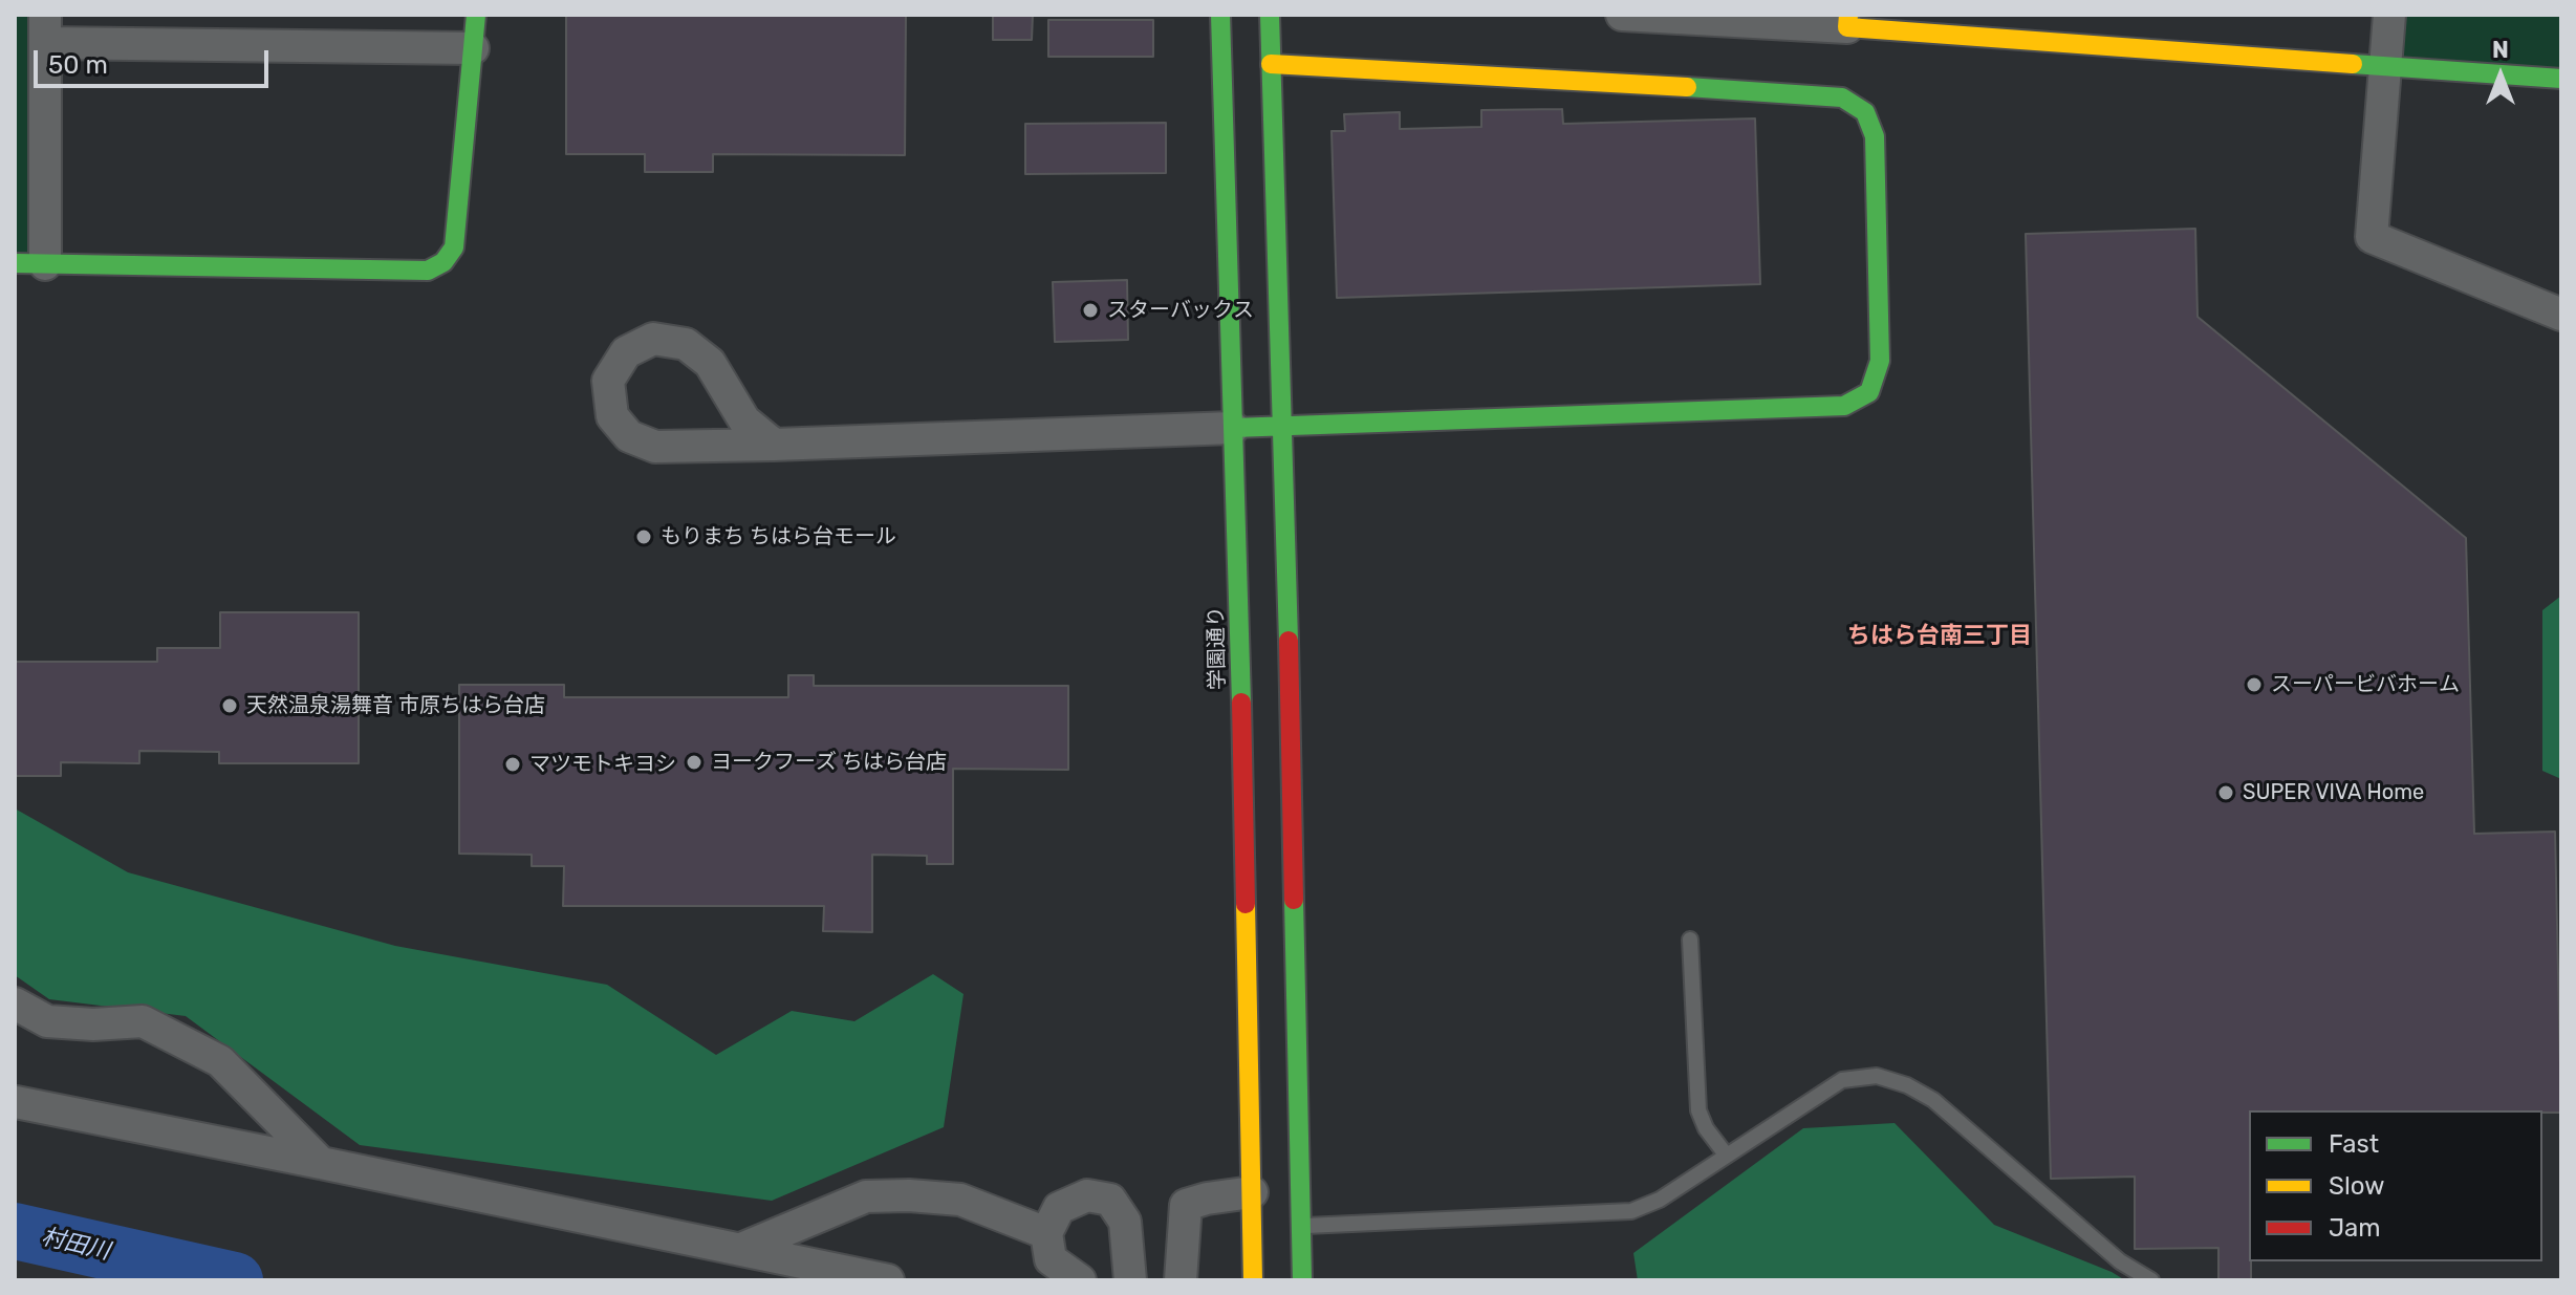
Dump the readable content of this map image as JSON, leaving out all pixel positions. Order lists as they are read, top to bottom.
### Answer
{
  "streets": {
    "street": ["学園通り"]
  },
  "districts": ["ちはら台南三丁目"],
  "water": ["村田川"],
  "places": [
    "スターバックス",
    "もりまち ちはら台モール",
    "スーパービバホーム",
    "天然温泉湯舞音 市原ちはら台店",
    "ヨークフーズ ちはら台店",
    "マツモトキヨシ",
    "SUPER VIVA Home"
  ],
  "legend": ["Fast", "Slow", "Jam"],
  "scale_bar": "50 m",
  "north": "top"
}
